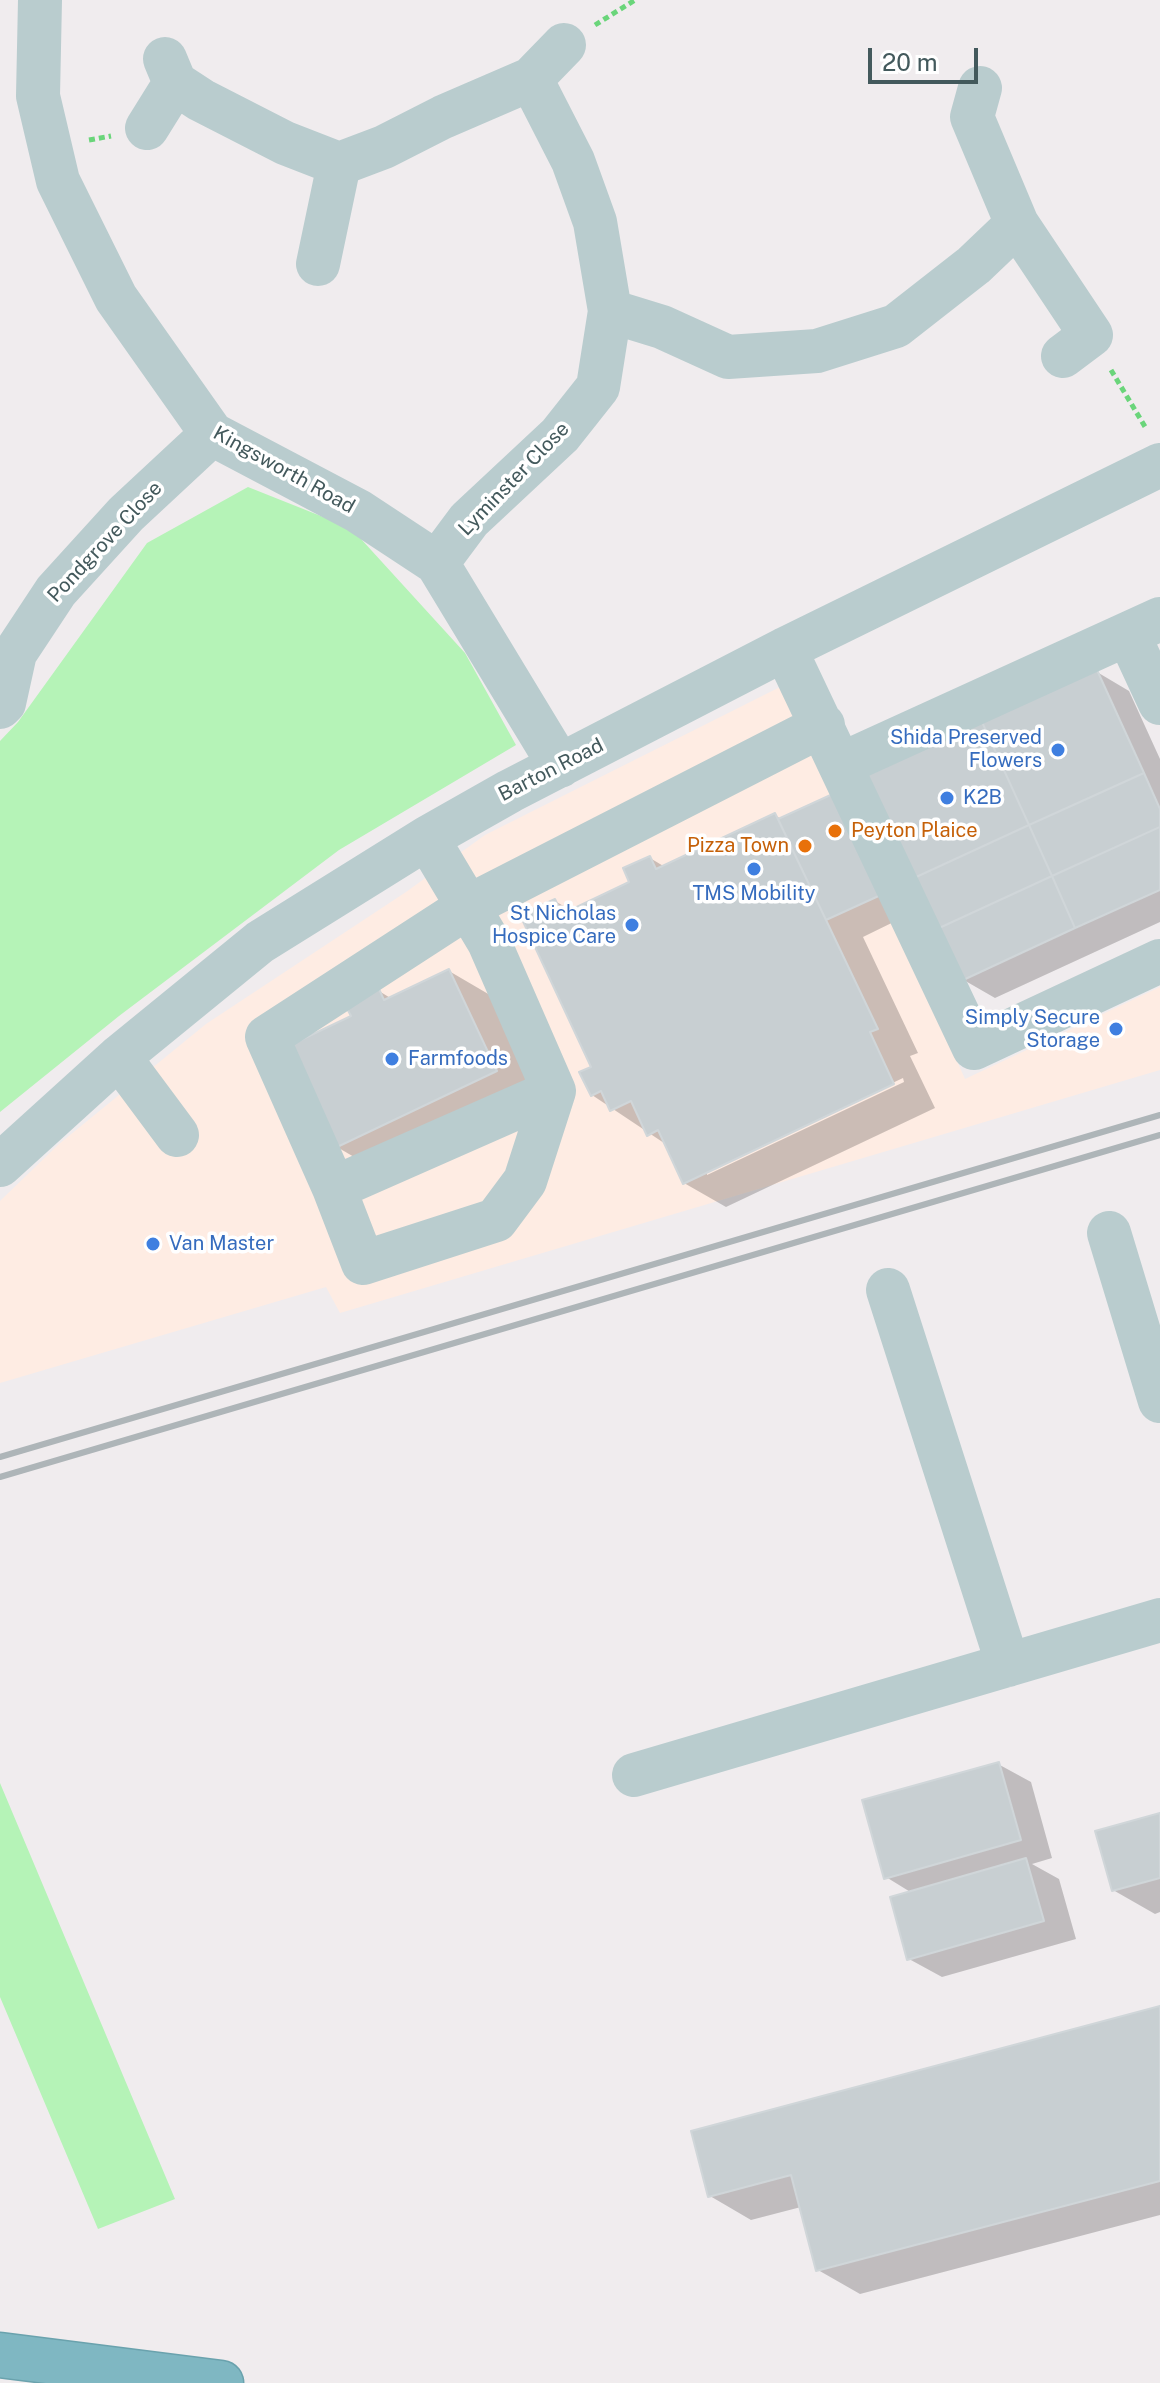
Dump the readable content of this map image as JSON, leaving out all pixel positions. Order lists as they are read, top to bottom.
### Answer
{
  "streets": {
    "street": [
      "Kingsworth Road",
      "Lyminster Close",
      "Pondgrove Close",
      "Barton Road"
    ]
  },
  "crossings": [
    ["Kingsworth Road", "Lyminster Close"],
    ["Kingsworth Road", "Pondgrove Close"],
    ["Kingsworth Road", "Barton Road"]
  ],
  "places": [
    "Shida Preserved Flowers",
    "K2B",
    "Peyton Plaice",
    "Pizza Town",
    "TMS Mobility",
    "St Nicholas Hospice Care",
    "Simply Secure Storage",
    "Farmfoods",
    "Van Master"
  ],
  "scale_bar": "20 m"
}
